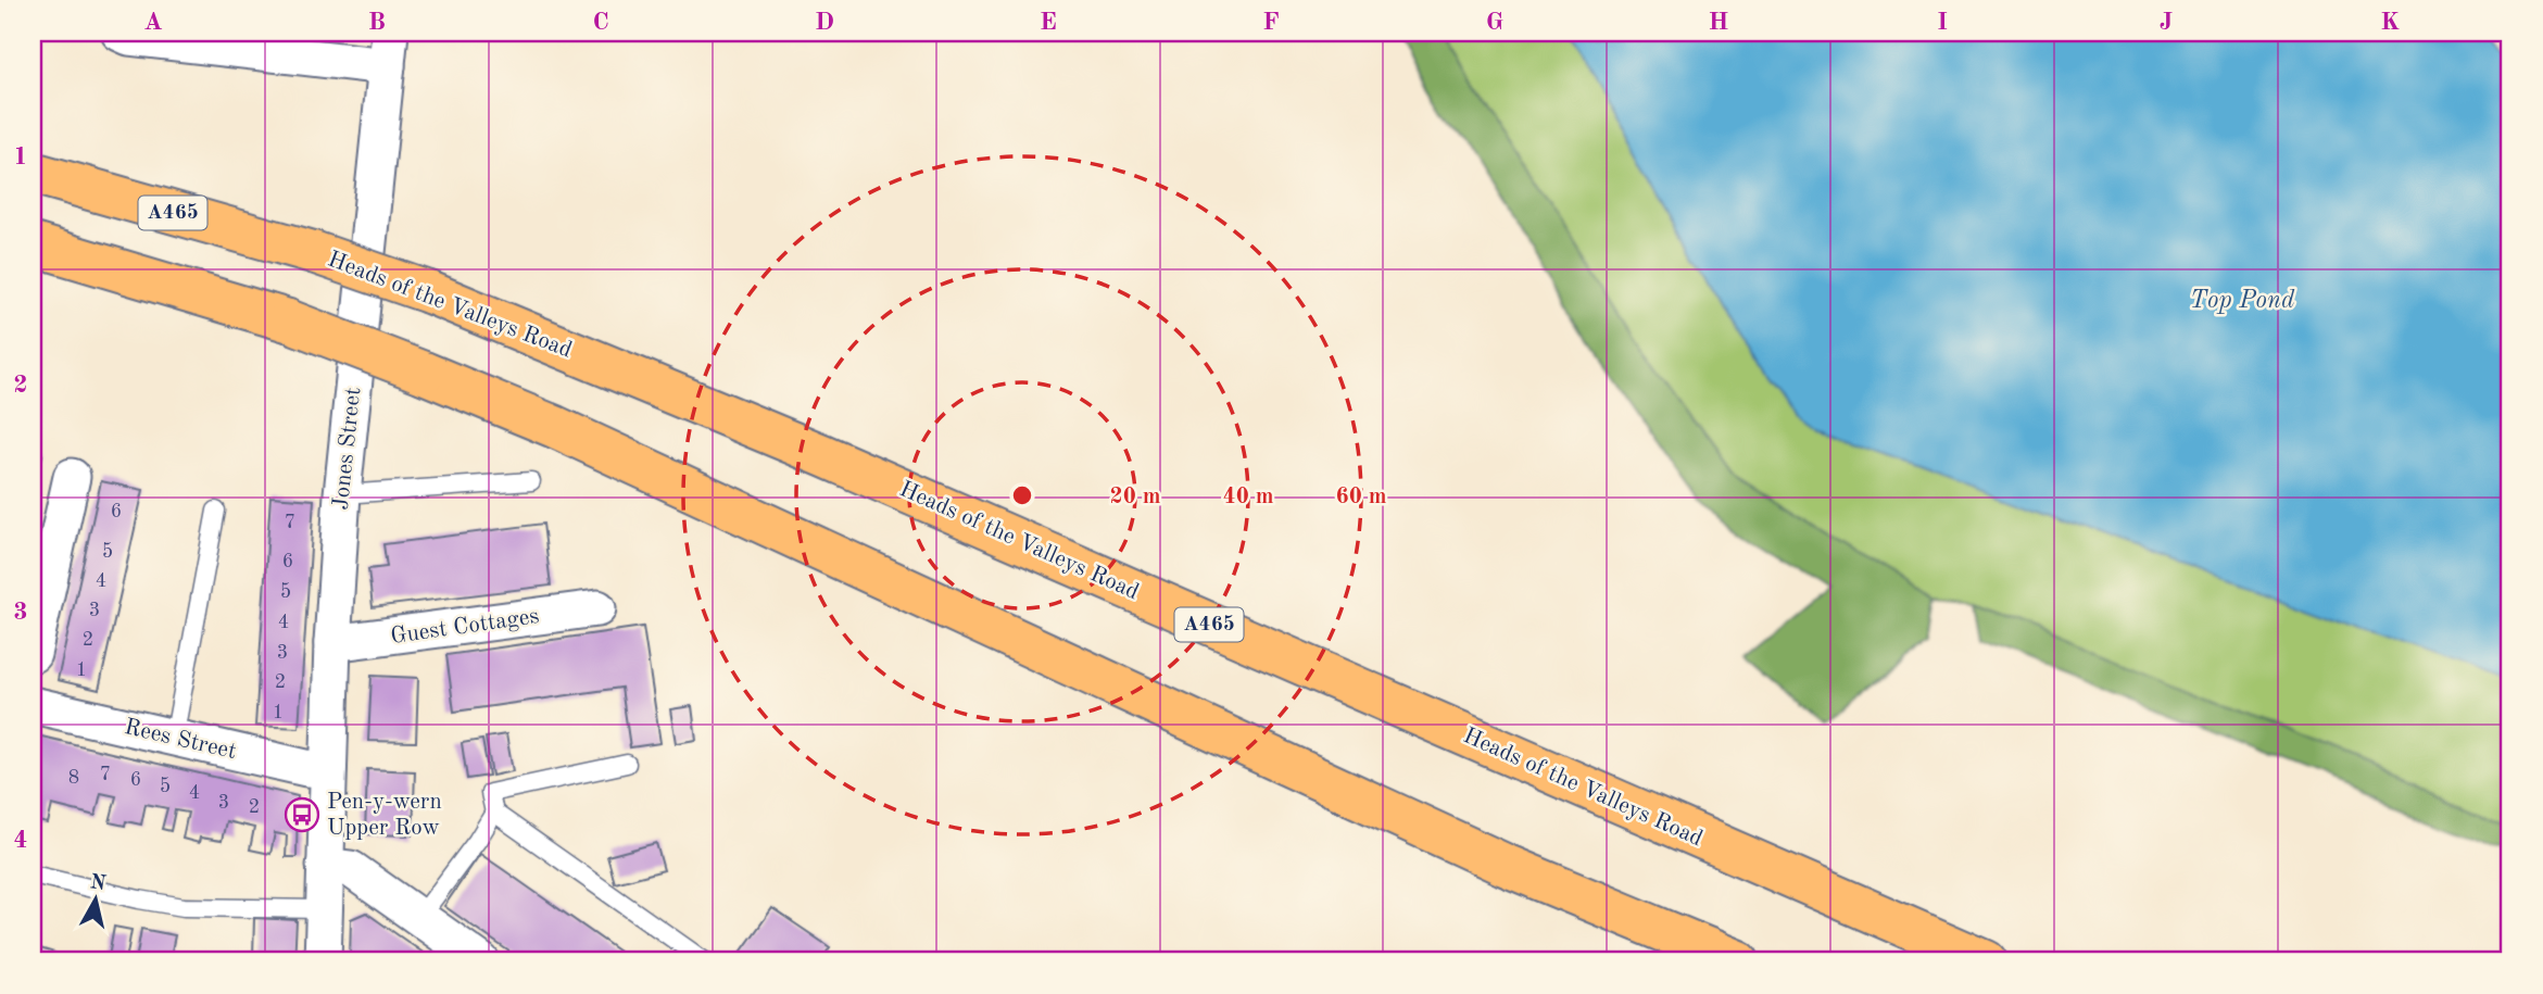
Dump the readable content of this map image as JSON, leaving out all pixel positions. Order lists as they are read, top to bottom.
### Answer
{
  "streets": {
    "highway": ["A465", "Heads of the Valleys Road"],
    "street": ["Jones Street", "Guest Cottages", "Rees Street"]
  },
  "crossings": [
    ["Jones Street", "Guest Cottages"],
    ["Jones Street", "Rees Street"]
  ],
  "water": ["Top Pond"],
  "places": {
    "bus stop": ["Pen-y-wern Upper Row"]
  },
  "house_numbers": [
    "6",
    "7",
    "5",
    "6",
    "4",
    "5",
    "3",
    "4",
    "2",
    "3",
    "1",
    "2",
    "1",
    "7",
    "8",
    "6",
    "5",
    "4",
    "3",
    "2"
  ],
  "north": "top",
  "grid": {
    "columns": [
      "A",
      "B",
      "C",
      "D",
      "E",
      "F",
      "G",
      "H",
      "I",
      "J",
      "K"
    ],
    "rows": [
      "1",
      "2",
      "3",
      "4"
    ]
  },
  "rings": ["20 m", "40 m", "60 m"]
}
